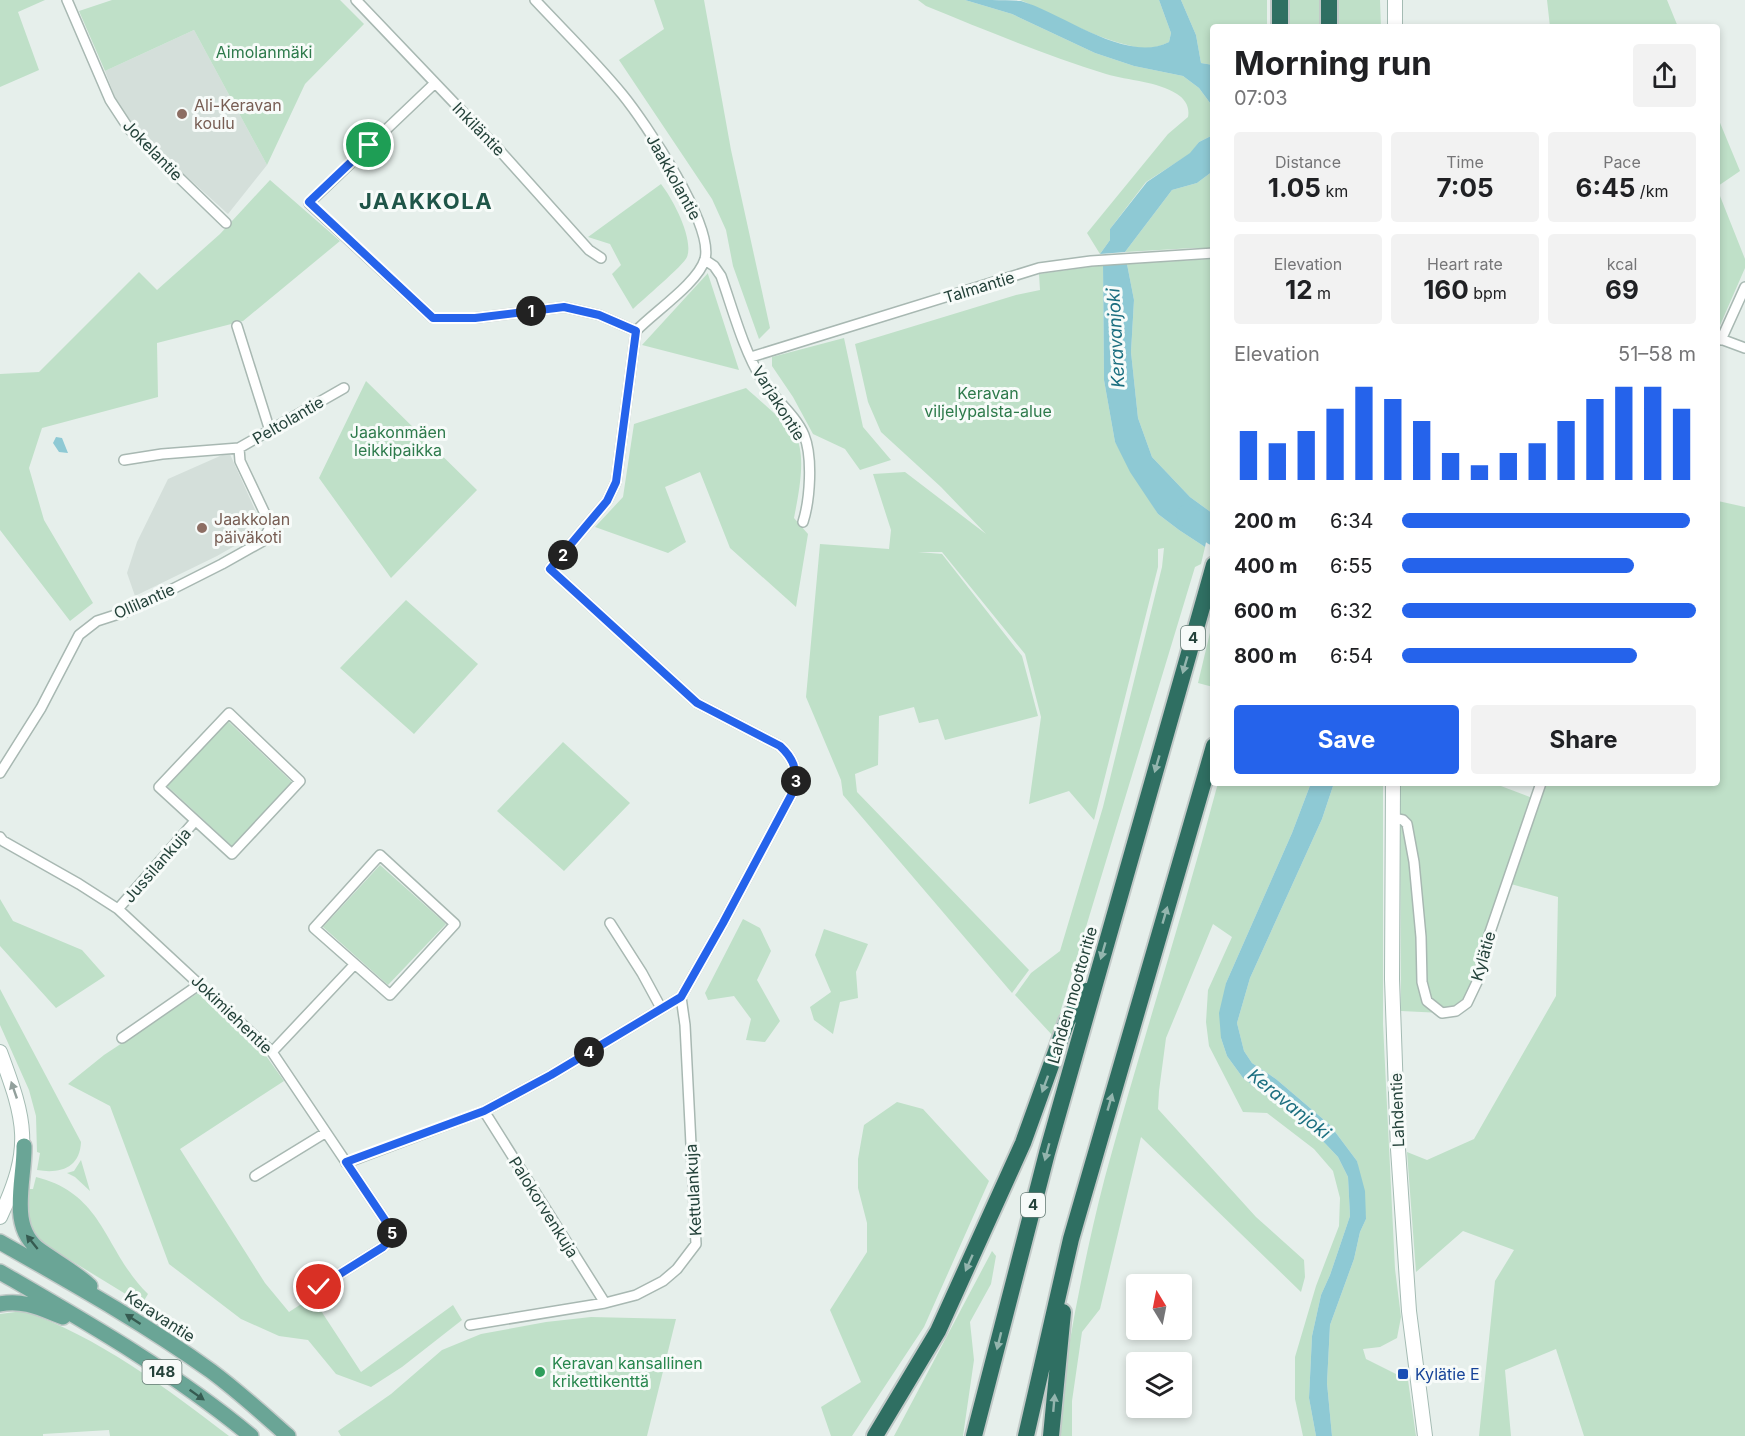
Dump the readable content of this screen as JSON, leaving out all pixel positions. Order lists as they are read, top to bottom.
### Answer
{
  "streets": {
    "highway": ["4", "Lahden moottoritie"],
    "main road": ["Lahdentie", "Keravantie", "148"],
    "street": [
      "Inkiläntie",
      "Jokelantie",
      "Jaakkolantie",
      "Talmantie",
      "Varjakontie",
      "Peltolantie",
      "Ollilantie",
      "Jussilankuja",
      "Kylätie",
      "Jokimiehentie",
      "Kettulankuja",
      "Palokorvenkuja"
    ]
  },
  "crossings": [
    ["Jaakkolantie", "Varjakontie"],
    ["Talmantie", "Varjakontie"],
    ["Peltolantie", "Ollilantie"],
    ["Jussilankuja", "Jokimiehentie"],
    ["Kylätie", "Lahdentie"],
    ["Kettulankuja", "Palokorvenkuja"]
  ],
  "districts": ["JAAKKOLA"],
  "water": ["Keravanjoki"],
  "parks": ["Aimolanmäki", "Keravan viljelypalsta-alue", "Jaakonmäen leikkipaikka"],
  "places": {
    "other": ["Ali-Keravan koulu", "Jaakkolan päiväkoti", "Keravan kansallinen krikettikenttä"],
    "transit": ["Kylätie E"]
  },
  "north": "top",
  "page": {
    "heading": ["Morning run", "07:03"],
    "stats": [
      ["Distance", "1.05 km"],
      ["Time", "7:05"],
      ["Pace", "6:45 /km"],
      ["Elevation", "12 m"],
      ["Heart rate", "160 bpm"],
      ["kcal", "69"]
    ],
    "pins": [
      "1",
      "2",
      "3",
      "4",
      "5"
    ],
    "chart": ["Elevation", "51–58 m"],
    "list": [
      {
        "name": "200 m",
        "note": "6:34"
      },
      {
        "name": "400 m",
        "note": "6:55"
      },
      {
        "name": "600 m",
        "note": "6:32"
      },
      {
        "name": "800 m",
        "note": "6:54"
      }
    ],
    "buttons": ["Save", "Share"]
  }
}
